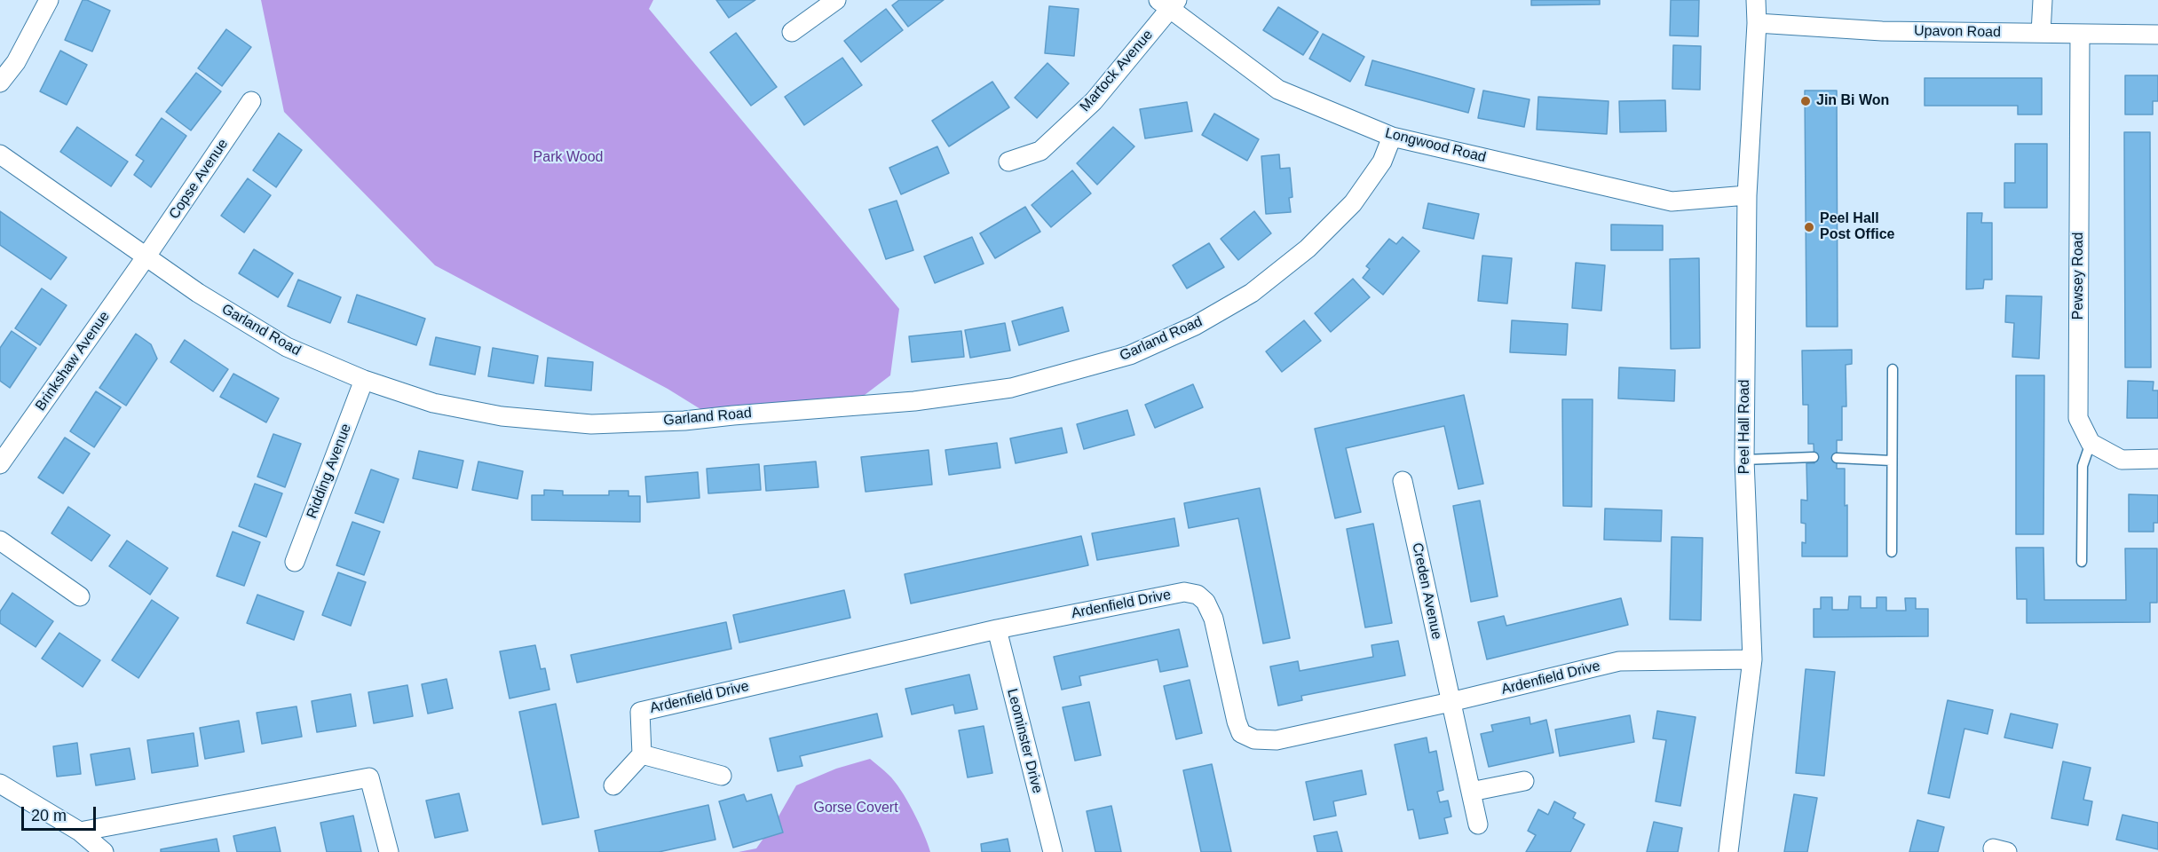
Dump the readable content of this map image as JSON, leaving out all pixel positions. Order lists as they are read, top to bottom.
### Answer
{
  "streets": {
    "street": [
      "Upavon Road",
      "Martock Avenue",
      "Longwood Road",
      "Copse Avenue",
      "Pewsey Road",
      "Garland Road",
      "Brinkshaw Avenue",
      "Peel Hall Road",
      "Ridding Avenue",
      "Creden Avenue",
      "Ardenfield Drive",
      "Leominster Drive"
    ]
  },
  "crossings": [
    ["Upavon Road", "Pewsey Road"],
    ["Upavon Road", "Peel Hall Road"],
    ["Martock Avenue", "Longwood Road"],
    ["Longwood Road", "Garland Road"],
    ["Longwood Road", "Peel Hall Road"],
    ["Copse Avenue", "Garland Road"],
    ["Copse Avenue", "Brinkshaw Avenue"],
    ["Garland Road", "Brinkshaw Avenue"],
    ["Garland Road", "Ridding Avenue"],
    ["Peel Hall Road", "Ardenfield Drive"],
    ["Creden Avenue", "Ardenfield Drive"],
    ["Ardenfield Drive", "Leominster Drive"]
  ],
  "parks": ["Park Wood", "Gorse Covert"],
  "places": ["Jin Bi Won", "Peel Hall Post Office"],
  "scale_bar": "20 m"
}
